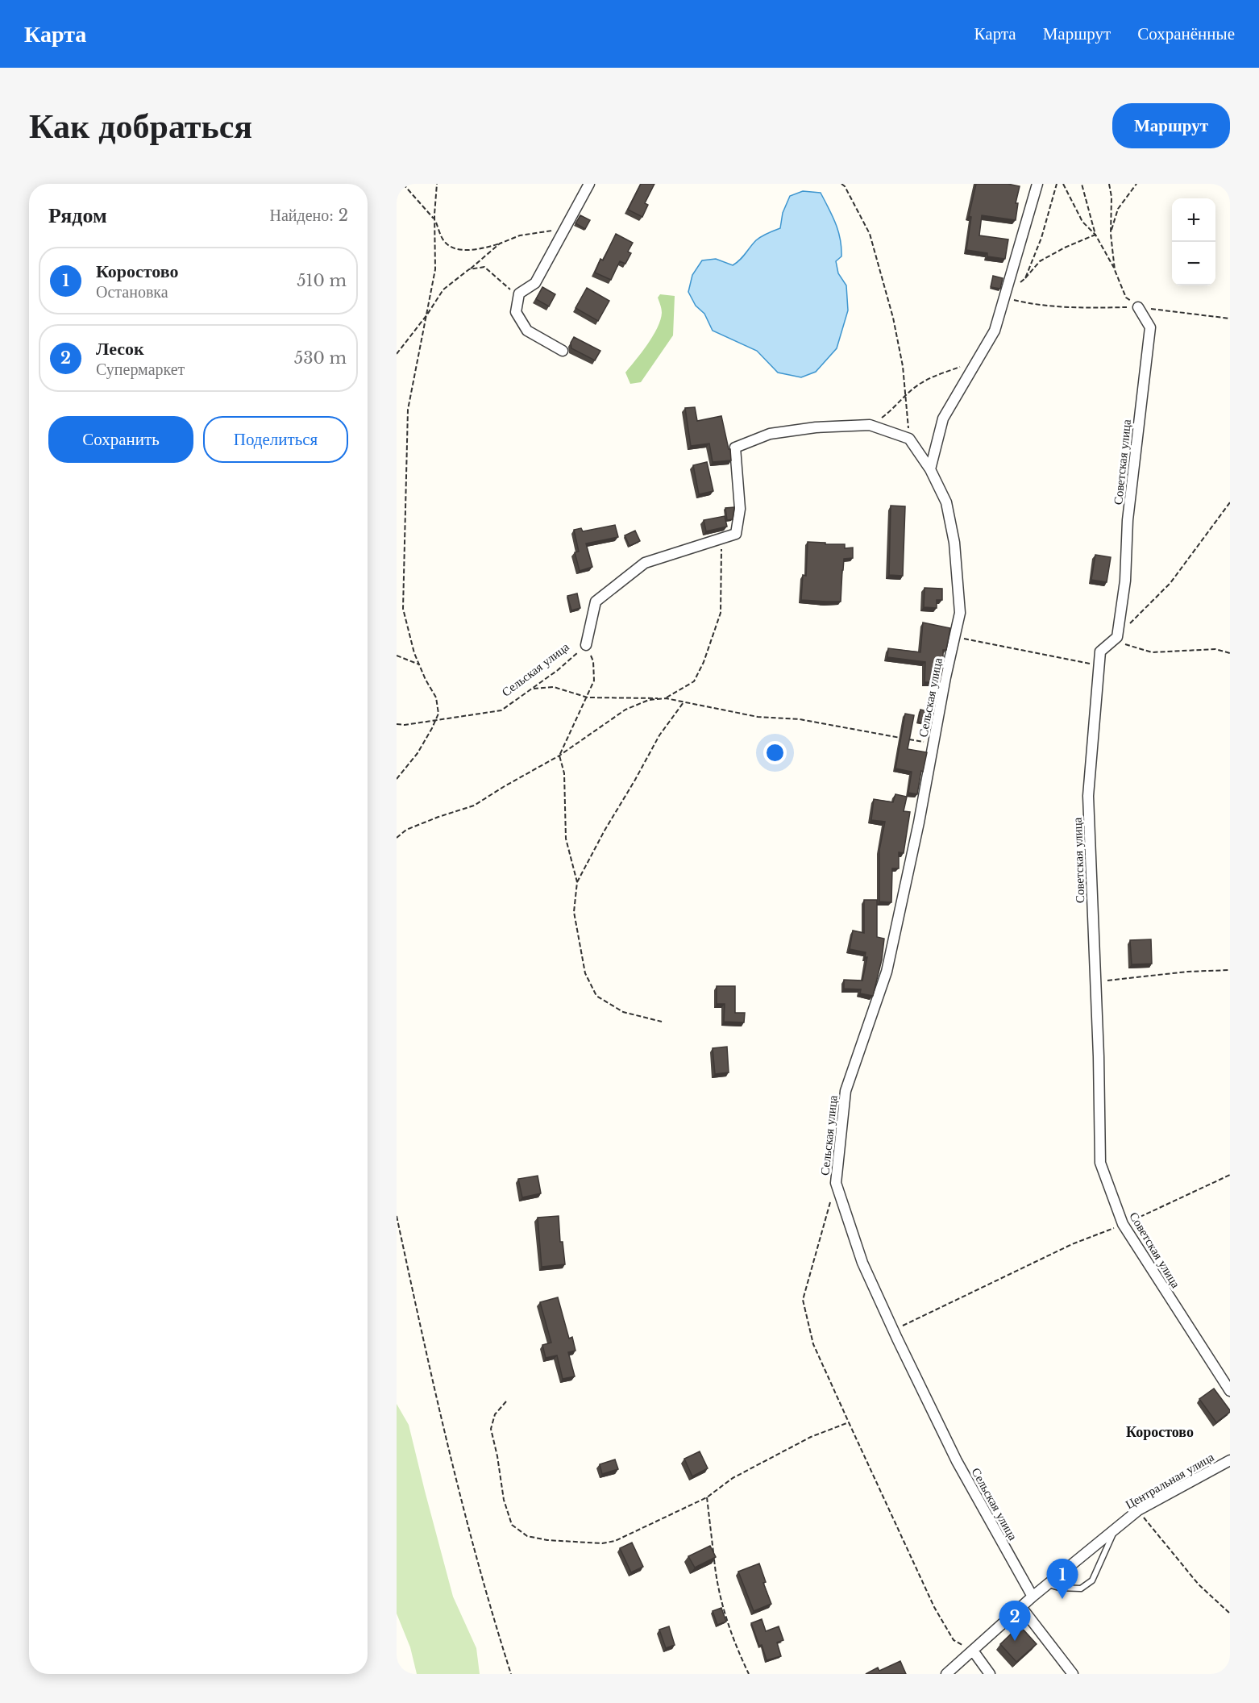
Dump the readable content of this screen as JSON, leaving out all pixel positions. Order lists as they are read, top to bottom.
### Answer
{
  "streets": {
    "street": ["Советская улица", "Сельская улица", "Центральная улица"]
  },
  "crossings": [
    ["Сельская улица", "Центральная улица"]
  ],
  "districts": ["Коростово"],
  "page": {
    "header": "Карта",
    "nav": ["Карта", "Маршрут", "Сохранённые"],
    "buttons": [
      "Маршрут",
      ["Сохранить", "Поделиться"]
    ],
    "title": "Как добраться",
    "heading": ["Рядом", "Найдено: 2"],
    "map_buttons": ["+", "−"],
    "list": [
      {
        "mark": "1",
        "name": "Коростово",
        "note": "Остановка",
        "value": "510 m"
      },
      {
        "mark": "2",
        "name": "Лесок",
        "note": "Супермаркет",
        "value": "530 m"
      }
    ],
    "pins": ["1", "2"]
  }
}
